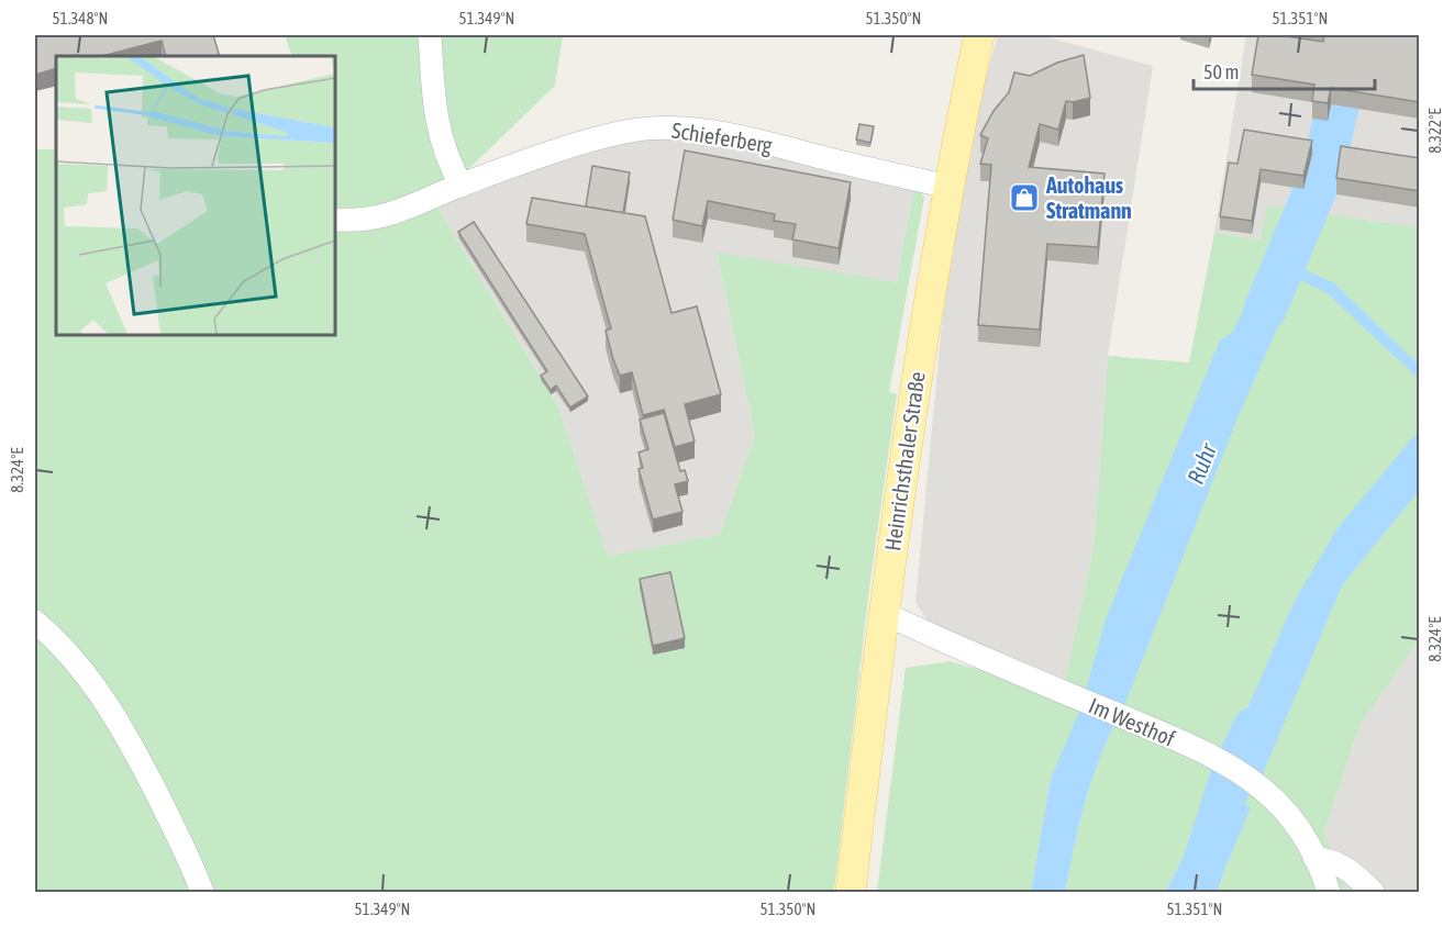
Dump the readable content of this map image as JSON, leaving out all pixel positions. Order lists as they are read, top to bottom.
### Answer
{
  "streets": {
    "main road": ["Heinrichsthaler Straße"],
    "street": ["Schieferberg", "Im Westhof"]
  },
  "crossings": [
    ["Schieferberg", "Heinrichsthaler Straße"],
    ["Heinrichsthaler Straße", "Im Westhof"]
  ],
  "water": ["Ruhr"],
  "places": {
    "shop": ["Autohaus Stratmann"]
  },
  "scale_bar": "50 m",
  "coordinates": [
    "51.348°N",
    "51.349°N",
    "51.350°N",
    "51.351°N",
    "8.322°E",
    "8.324°E"
  ]
}
